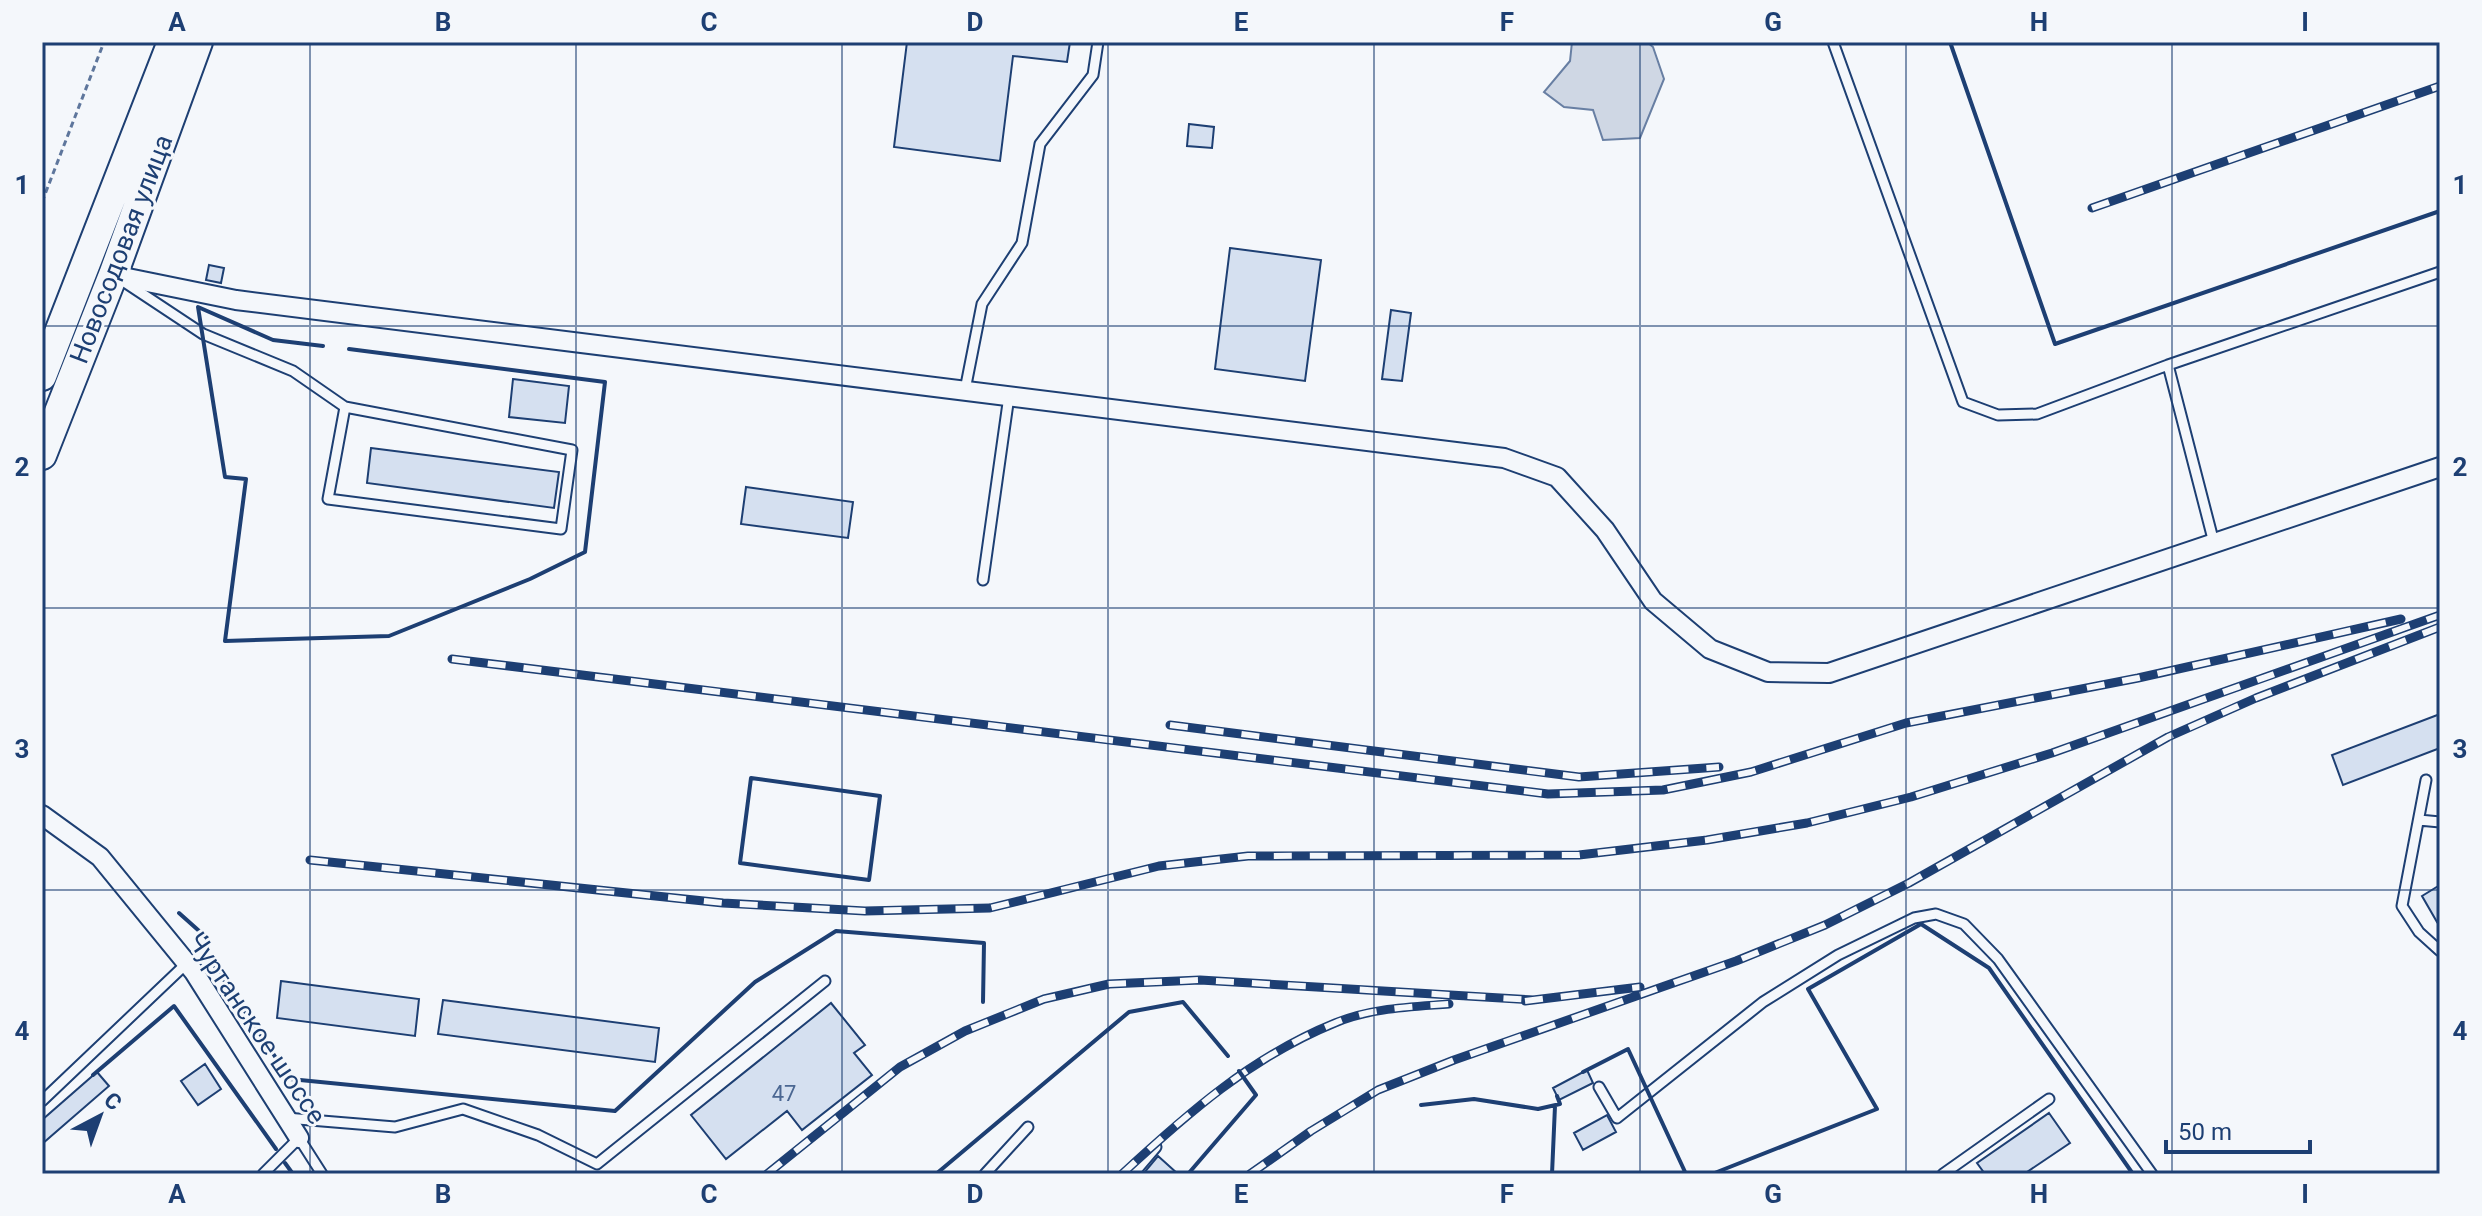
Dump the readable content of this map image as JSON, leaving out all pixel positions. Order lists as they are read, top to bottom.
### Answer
{
  "streets": {
    "main road": ["Новосодовая улица"],
    "street": ["Чуртанское шоссе"]
  },
  "house_numbers": ["47"],
  "scale_bar": "50 m",
  "north": "top right",
  "grid": {
    "columns": [
      "A",
      "B",
      "C",
      "D",
      "E",
      "F",
      "G",
      "H",
      "I"
    ],
    "rows": [
      "1",
      "2",
      "3",
      "4"
    ]
  }
}
